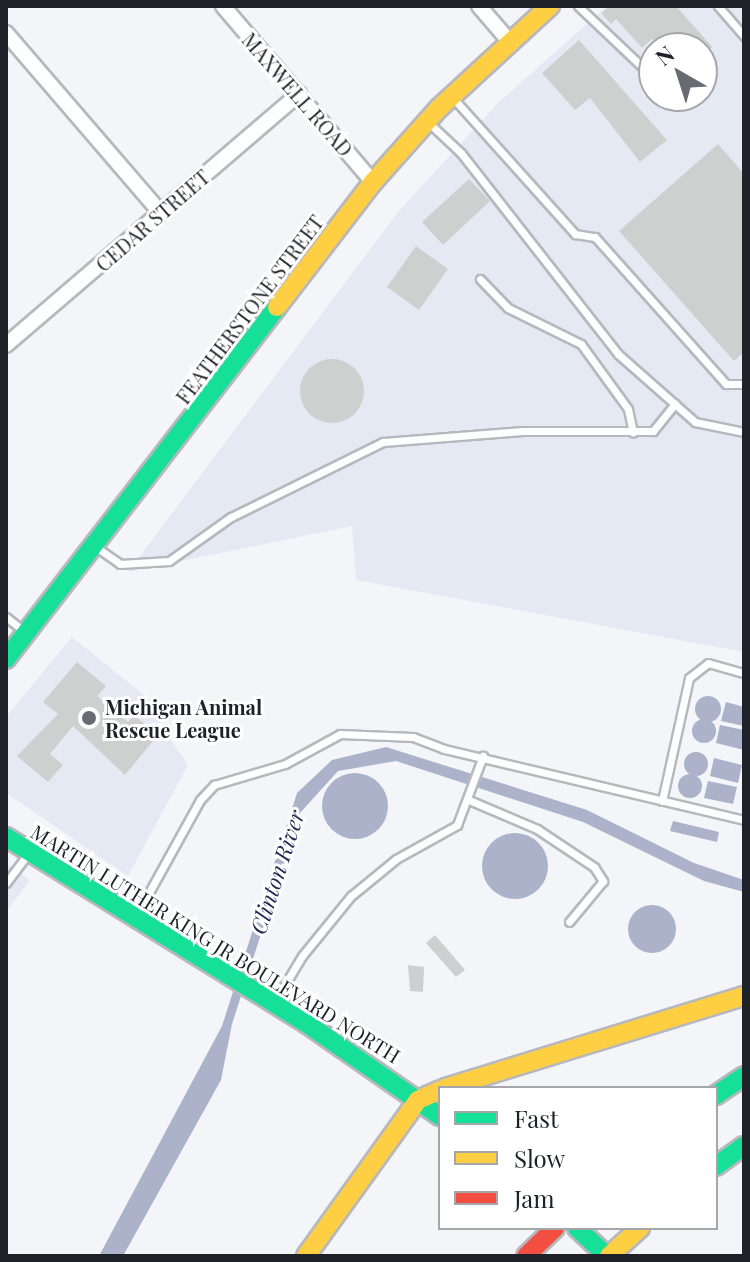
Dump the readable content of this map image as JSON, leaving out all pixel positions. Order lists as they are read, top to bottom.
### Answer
{
  "streets": {
    "main road": ["FEATHERSTONE STREET", "MARTIN LUTHER KING JR BOULEVARD NORTH"],
    "street": ["MAXWELL ROAD", "CEDAR STREET"]
  },
  "crossings": [
    ["MAXWELL ROAD", "CEDAR STREET"],
    ["MAXWELL ROAD", "FEATHERSTONE STREET"]
  ],
  "water": ["Clinton River"],
  "places": ["Michigan Animal Rescue League"],
  "legend": ["Fast", "Slow", "Jam"],
  "north": "top left"
}
